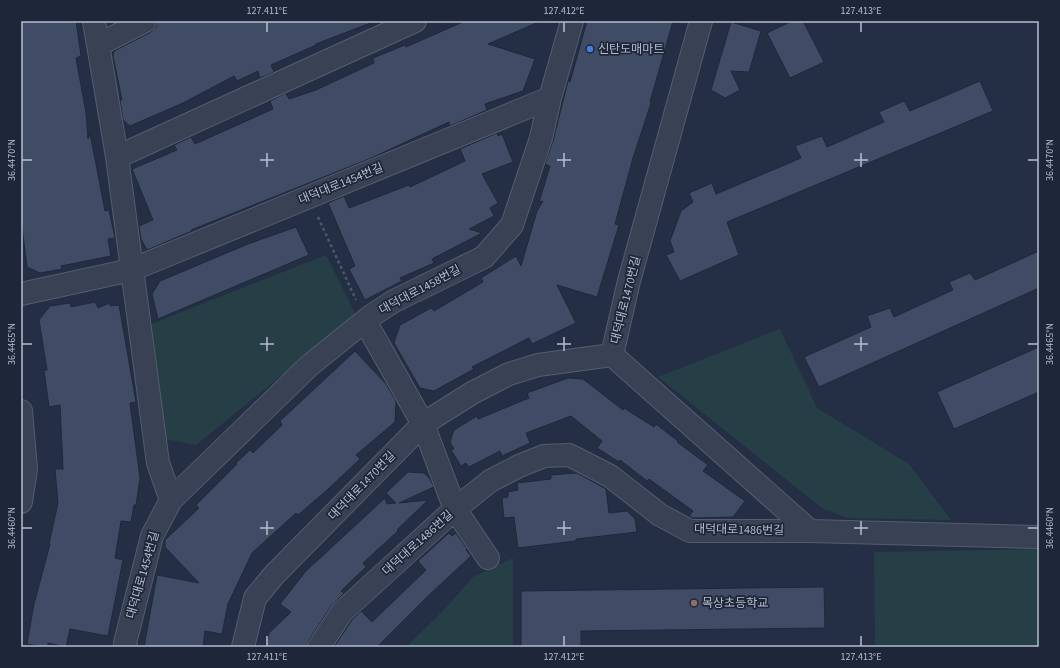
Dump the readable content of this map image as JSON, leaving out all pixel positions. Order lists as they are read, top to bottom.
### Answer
{
  "streets": {
    "street": [
      "대덕대로1454번길",
      "대덕대로1458번길",
      "대덕대로1470번길",
      "대덕대로1486번길"
    ]
  },
  "crossings": [
    ["대덕대로1454번길", "대덕대로1458번길"]
  ],
  "places": ["신탄도매마트", "목상초등학교"],
  "coordinates": [
    "127.411°E",
    "127.412°E",
    "127.413°E",
    "36.4470°N",
    "36.4465°N",
    "36.4460°N"
  ]
}
